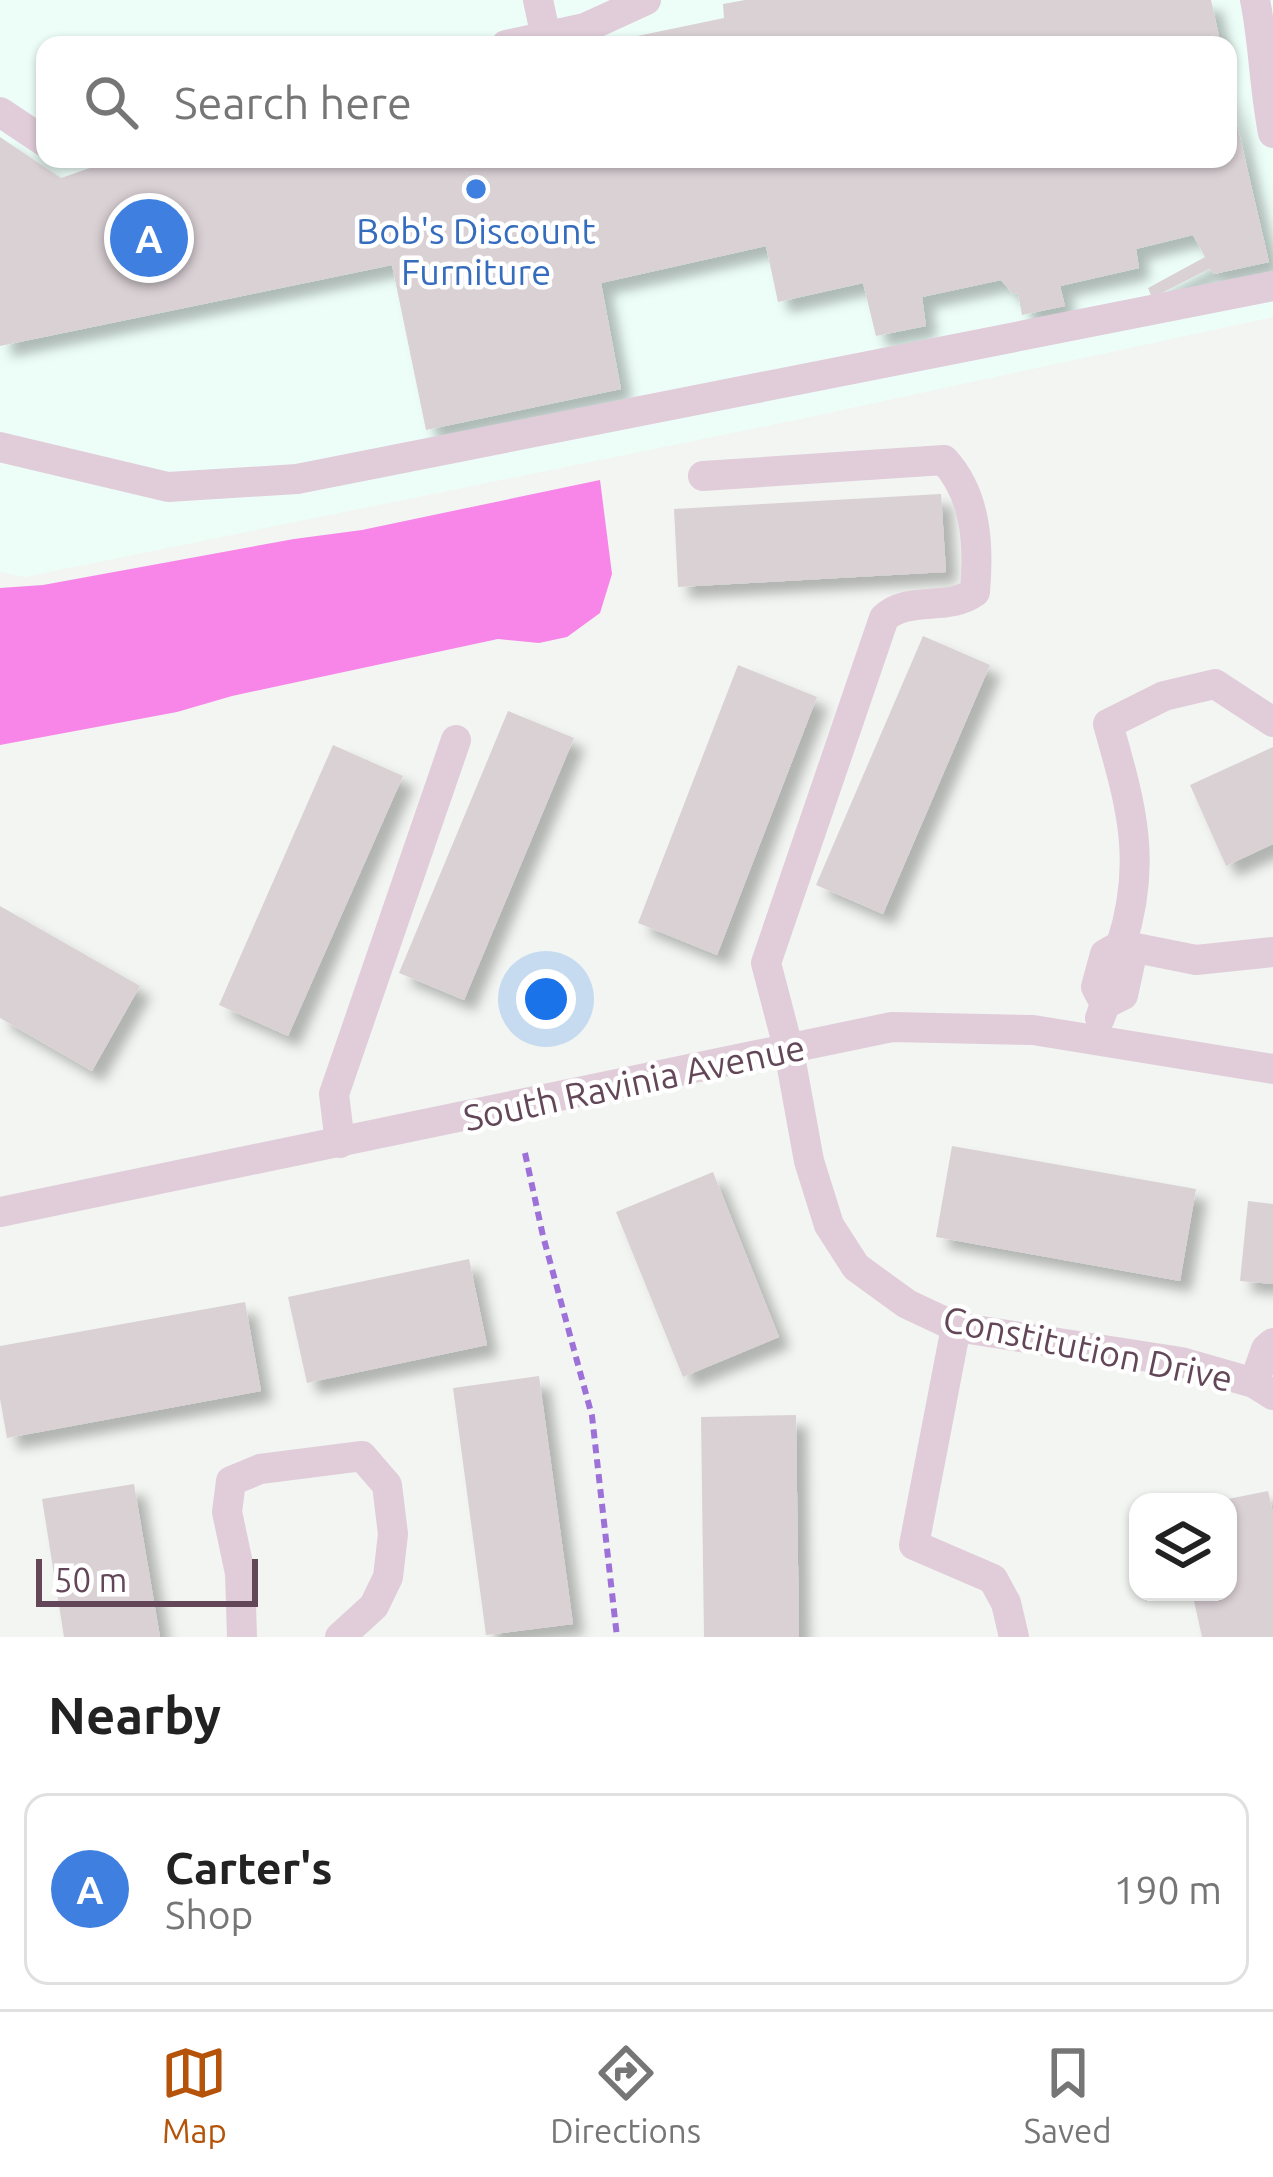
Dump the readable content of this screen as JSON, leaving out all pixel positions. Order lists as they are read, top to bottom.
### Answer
{
  "streets": {
    "street": ["South Ravinia Avenue", "Constitution Drive"]
  },
  "crossings": [
    ["South Ravinia Avenue", "Constitution Drive"]
  ],
  "places": ["Bob's Discount Furniture"],
  "scale_bar": "50 m",
  "page": {
    "search": "Search here",
    "pins": "A",
    "scale": "50 m",
    "heading": "Nearby",
    "list": [
      {
        "mark": "A",
        "name": "Carter's",
        "note": "Shop",
        "value": "190 m"
      }
    ],
    "nav": ["Map", "Directions", "Saved"]
  }
}
